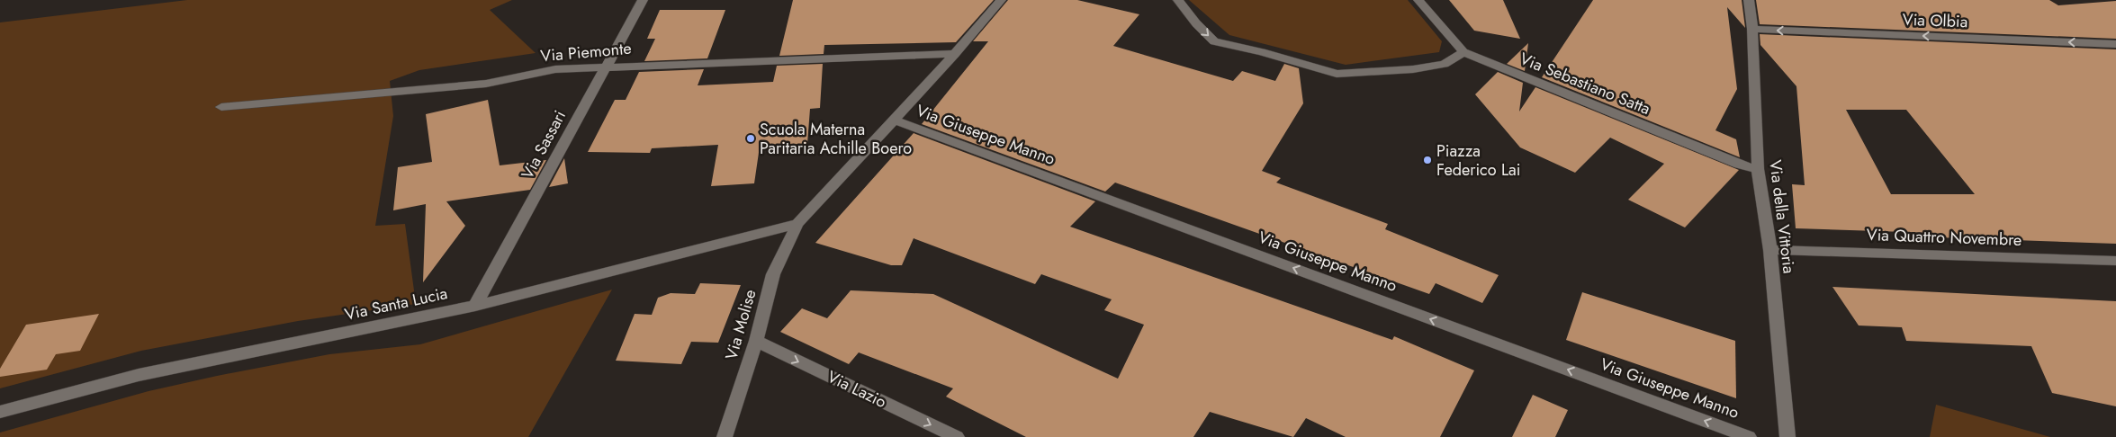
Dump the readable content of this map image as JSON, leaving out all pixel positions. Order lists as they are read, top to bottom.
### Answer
{
  "streets": {
    "street": [
      "Via Olbia",
      "Via Piemonte",
      "Via Sebastiano Satta",
      "Via Giuseppe Manno",
      "Via Sassari",
      "Via della Vittoria",
      "Via Quattro Novembre",
      "Via Santa Lucia",
      "Via Molise",
      "Via Lazio"
    ]
  },
  "crossings": [
    ["Via Olbia", "Via della Vittoria"],
    ["Via Piemonte", "Via Sassari"],
    ["Via Piemonte", "Via Molise"],
    ["Via Sebastiano Satta", "Via della Vittoria"],
    ["Via Giuseppe Manno", "Via Molise"],
    ["Via Sassari", "Via Santa Lucia"],
    ["Via della Vittoria", "Via Quattro Novembre"],
    ["Via Santa Lucia", "Via Molise"],
    ["Via Molise", "Via Lazio"]
  ],
  "one_way": ["Via Olbia", "Via Giuseppe Manno", "Via Lazio"],
  "places": ["Scuola Materna Paritaria Achille Boero", "Piazza Federico Lai"]
}
